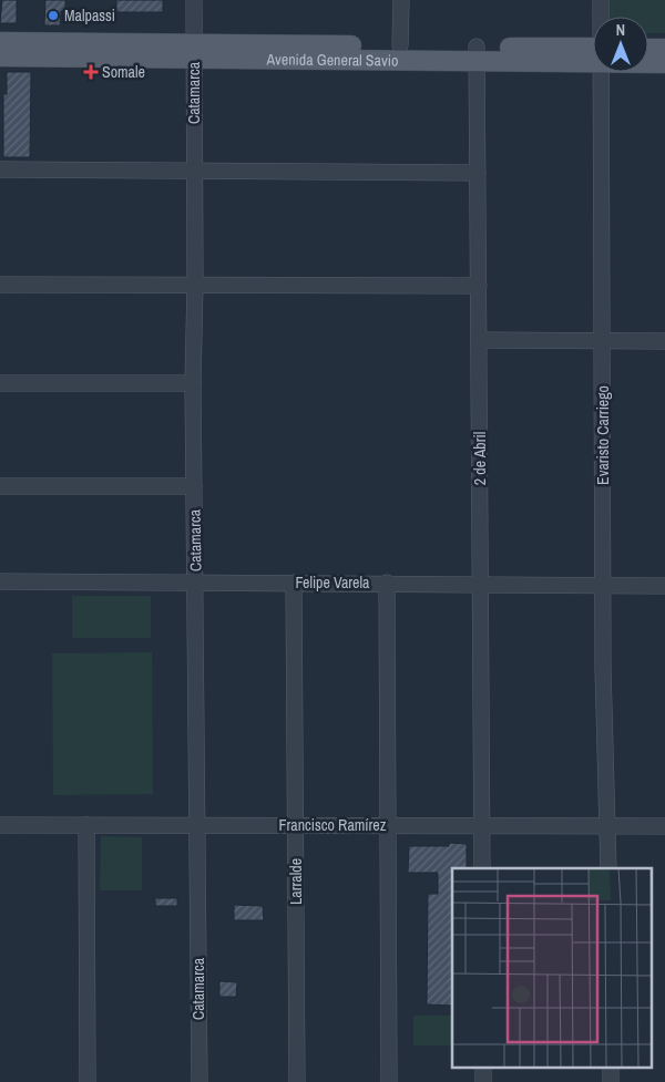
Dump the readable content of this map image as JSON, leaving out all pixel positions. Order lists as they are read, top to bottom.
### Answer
{
  "streets": {
    "main road": ["Avenida General Savio"],
    "street": [
      "Catamarca",
      "Evaristo Carriego",
      "2 de Abril",
      "Felipe Varela",
      "Francisco Ramírez",
      "Larralde"
    ]
  },
  "crossings": [
    ["Avenida General Savio", "Catamarca"],
    ["Avenida General Savio", "2 de Abril"],
    ["Catamarca", "Felipe Varela"],
    ["Catamarca", "Francisco Ramírez"],
    ["Evaristo Carriego", "Felipe Varela"],
    ["Evaristo Carriego", "Francisco Ramírez"],
    ["2 de Abril", "Felipe Varela"],
    ["2 de Abril", "Francisco Ramírez"],
    ["Felipe Varela", "Larralde"],
    ["Francisco Ramírez", "Larralde"]
  ],
  "places": {
    "other": ["Malpassi"],
    "health": ["Somale"]
  },
  "north": "top"
}
